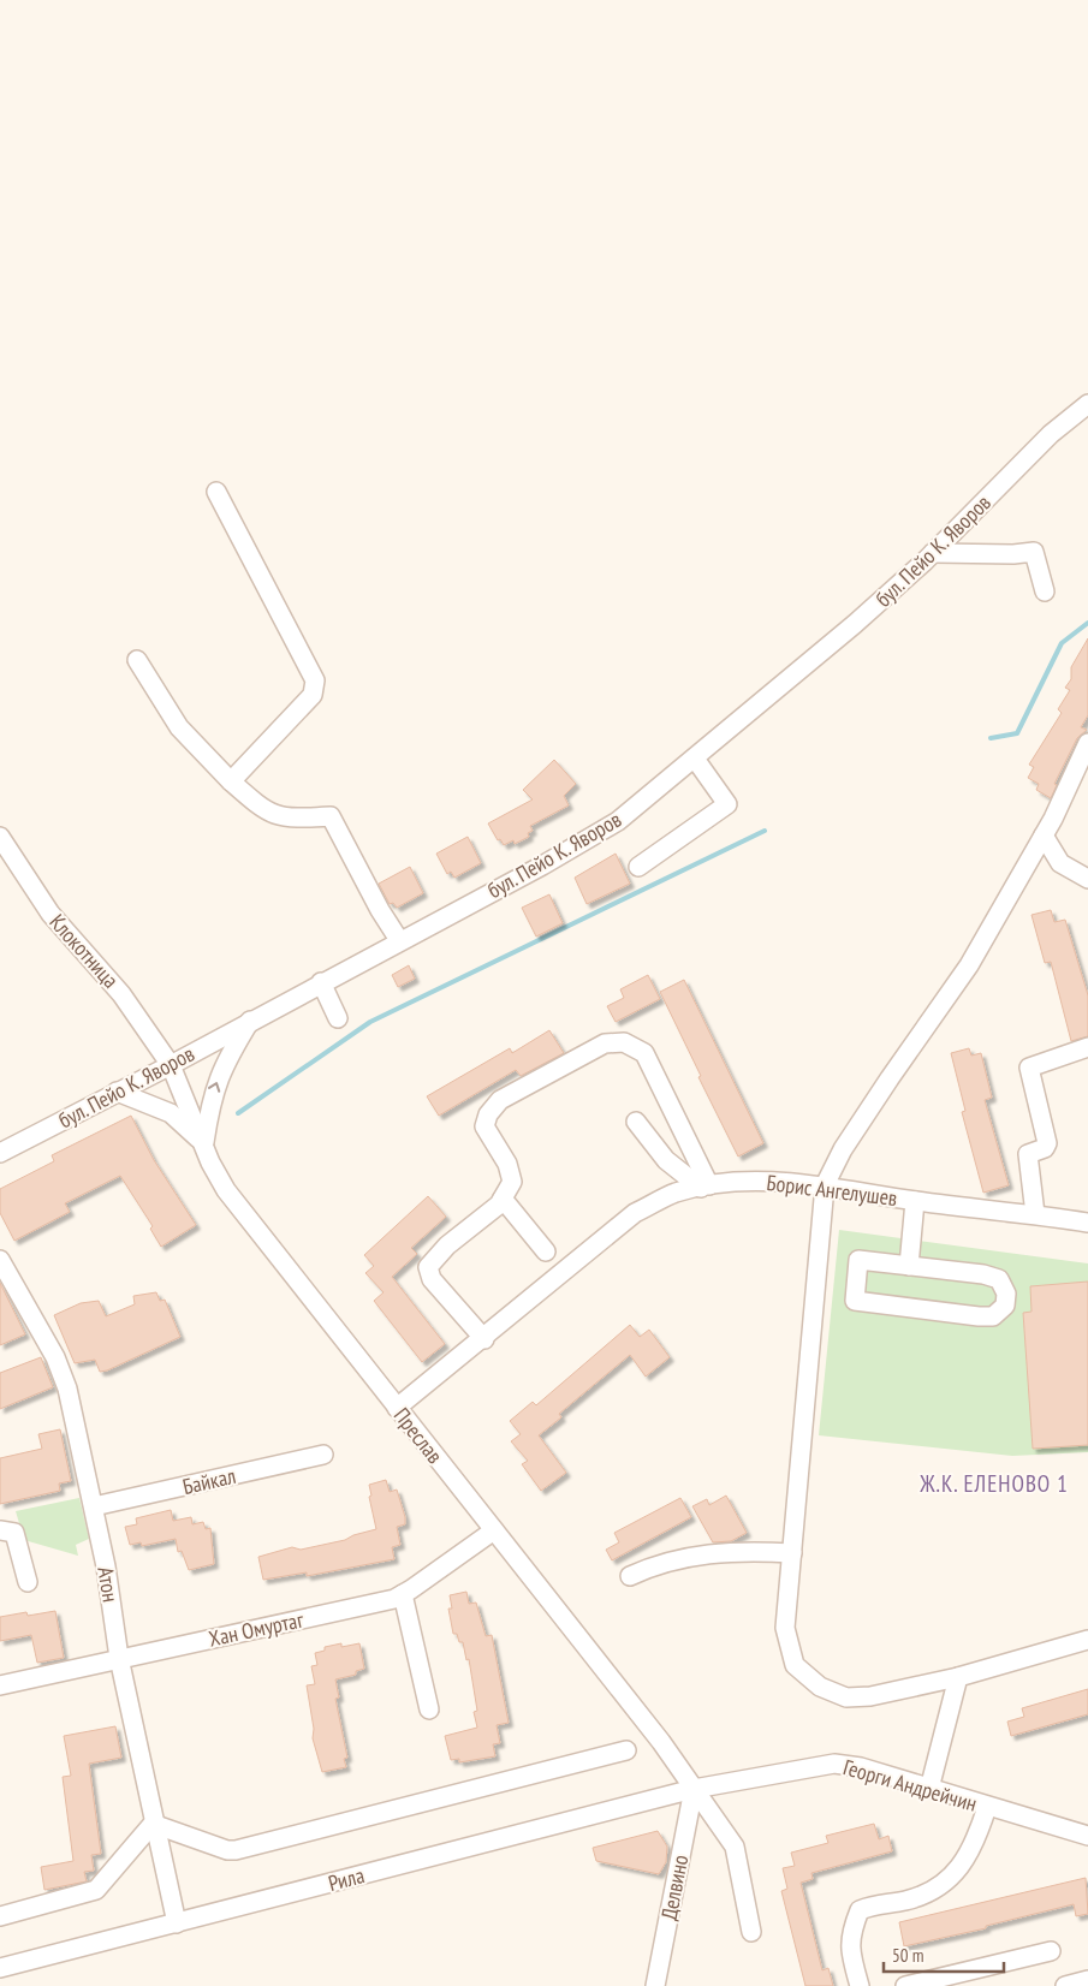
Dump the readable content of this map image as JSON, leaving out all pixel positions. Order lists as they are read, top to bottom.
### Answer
{
  "streets": {
    "street": [
      "бул. Пейо К. Яворов",
      "Клокотница",
      "Борис Ангелушев",
      "Преслав",
      "Байкал",
      "Атон",
      "Хан Омуртаг",
      "Георги Андрейчин",
      "Рила",
      "Делвино"
    ]
  },
  "crossings": [
    ["бул. Пейо К. Яворов", "Клокотница"],
    ["бул. Пейо К. Яворов", "Преслав"],
    ["Клокотница", "Преслав"],
    ["Борис Ангелушев", "Преслав"],
    ["Преслав", "Хан Омуртаг"],
    ["Преслав", "Георги Андрейчин"],
    ["Преслав", "Рила"],
    ["Преслав", "Делвино"],
    ["Байкал", "Атон"],
    ["Атон", "Хан Омуртаг"],
    ["Атон", "Рила"],
    ["Георги Андрейчин", "Рила"],
    ["Георги Андрейчин", "Делвино"],
    ["Рила", "Делвино"]
  ],
  "districts": ["Ж.К. ЕЛЕНОВО 1"],
  "scale_bar": "50 m"
}
